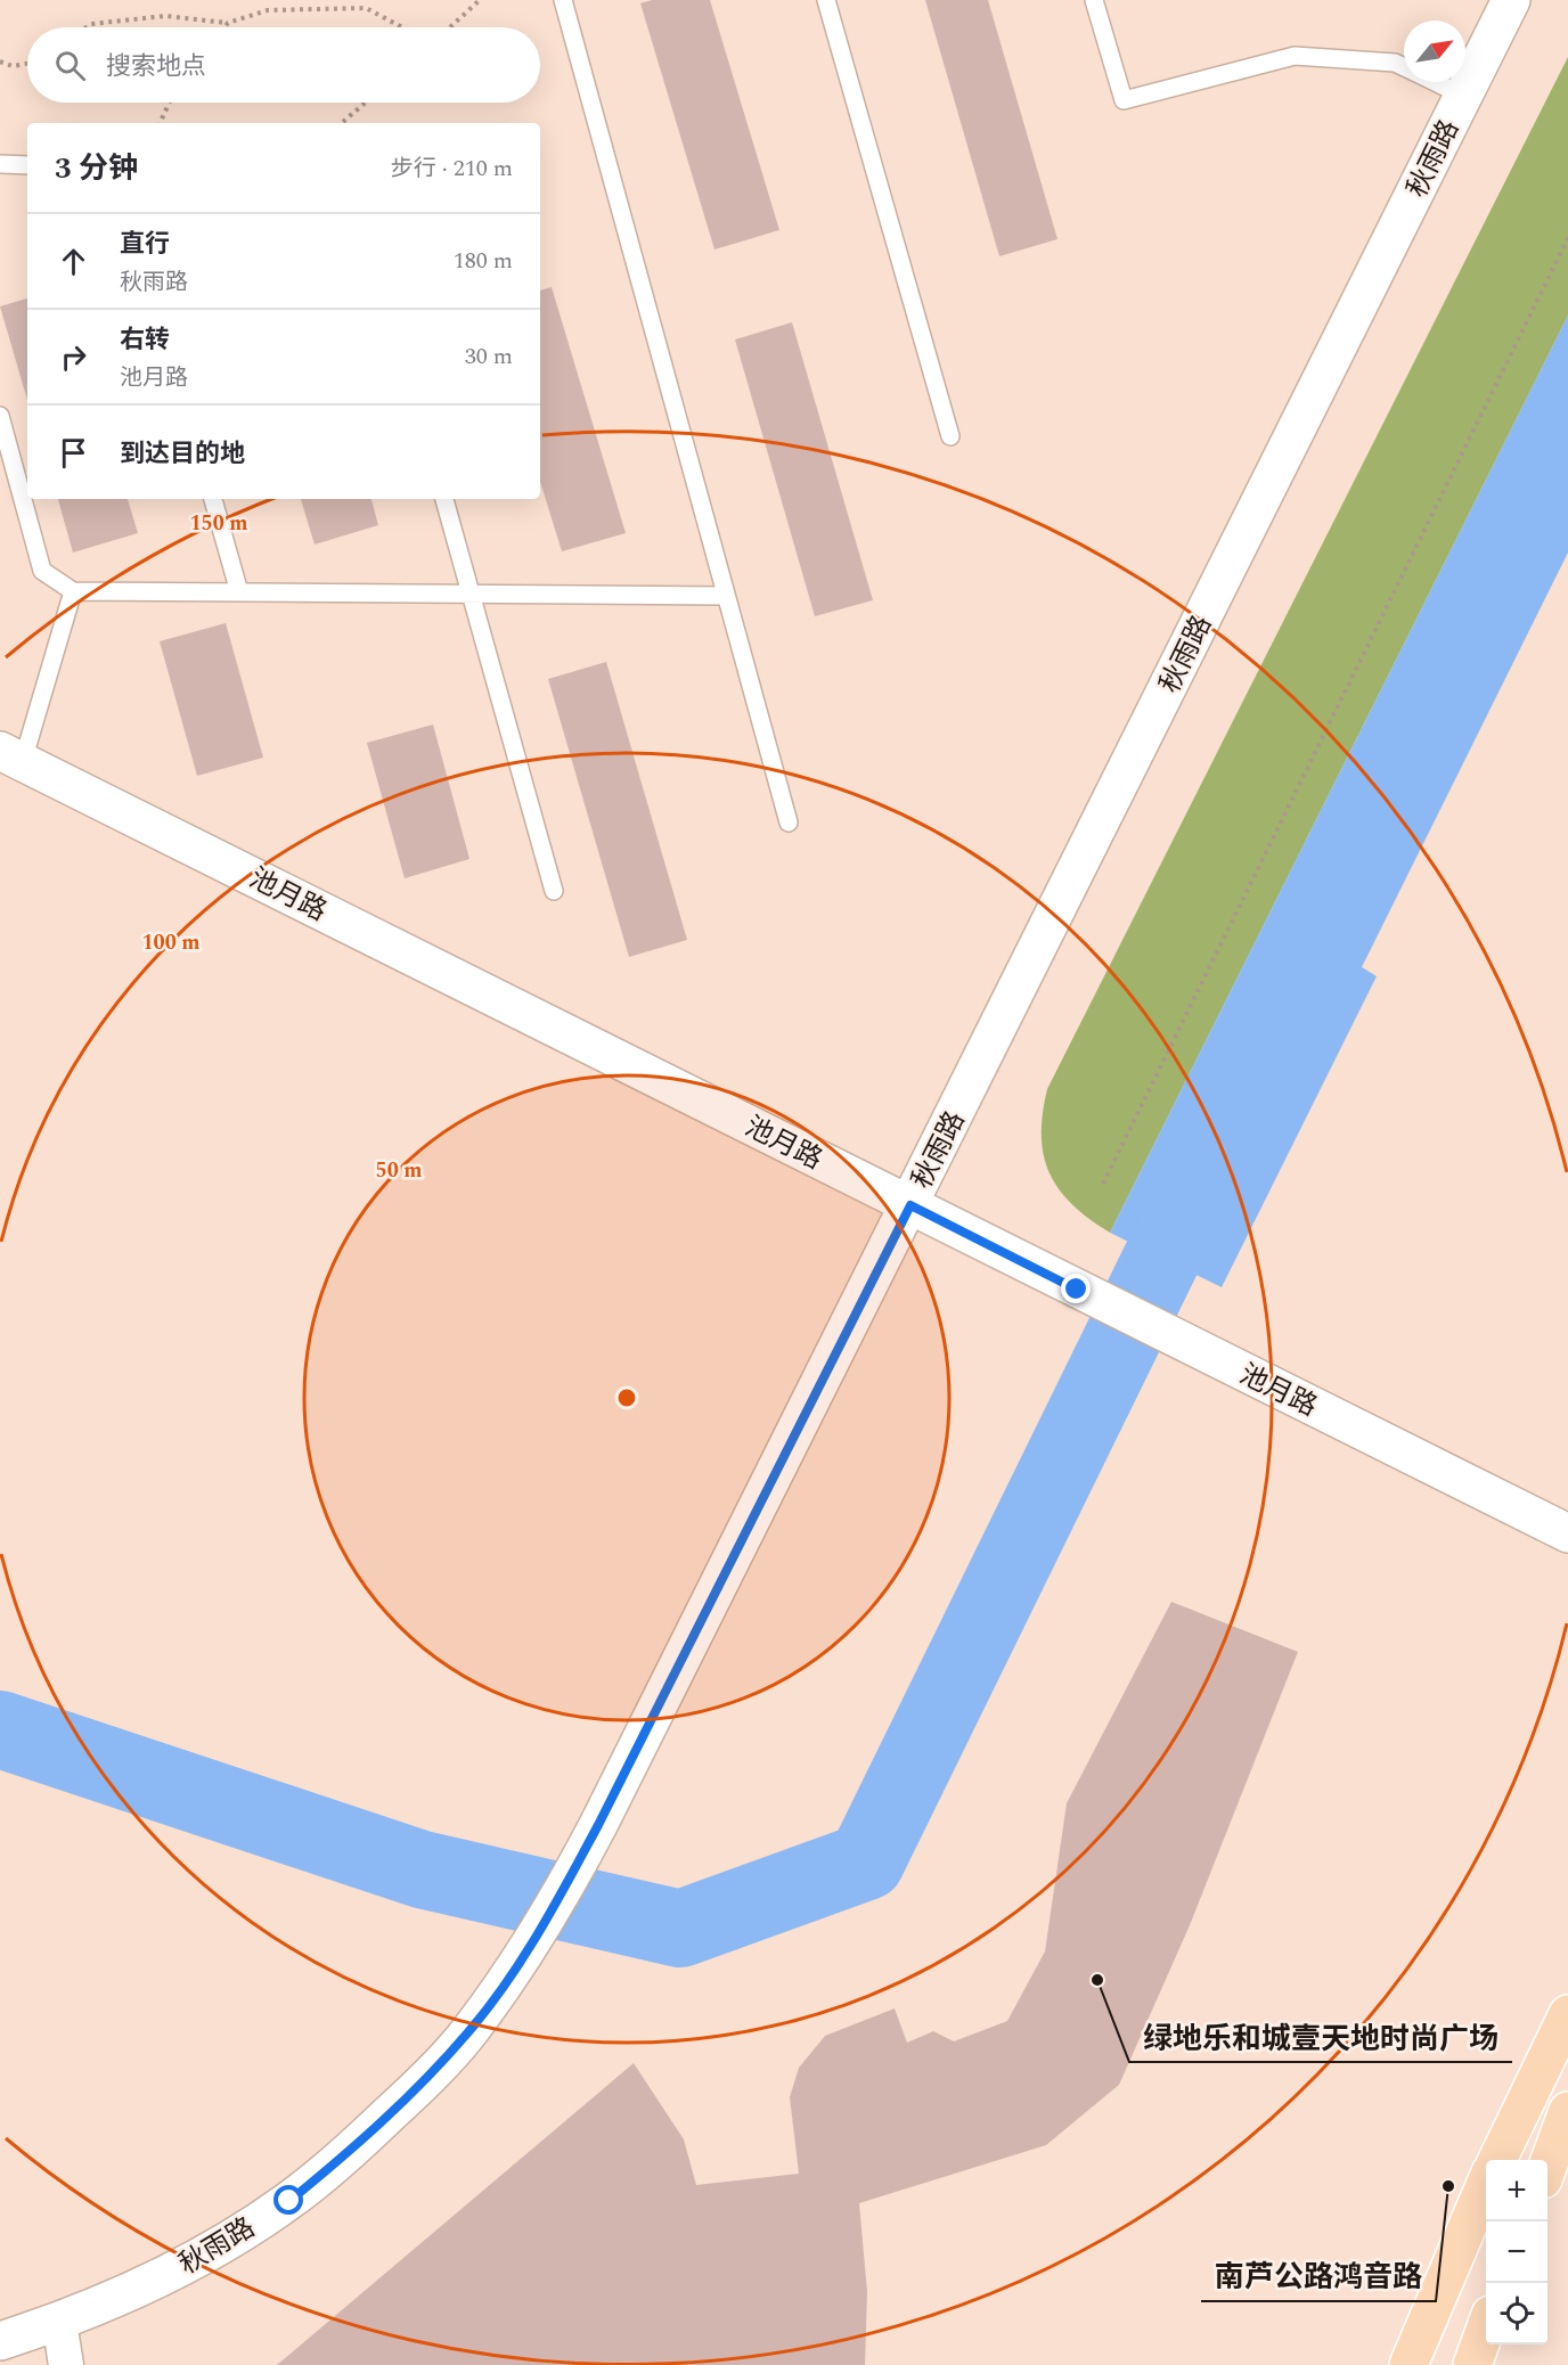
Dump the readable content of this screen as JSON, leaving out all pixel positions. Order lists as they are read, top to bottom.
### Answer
{
  "streets": {
    "street": ["秋雨路", "池月路"]
  },
  "crossings": [
    ["秋雨路", "池月路"]
  ],
  "places": ["绿地乐和城壹天地时尚广场", "南芦公路鸿音路"],
  "north": "top right",
  "page": {
    "search": "搜索地点",
    "heading": ["3 分钟", "步行 · 210 m"],
    "list": [
      ["直行", "秋雨路", "180 m"],
      ["右转", "池月路", "30 m"],
      "到达目的地"
    ],
    "map_buttons": ["+", "−"]
  },
  "rings": ["150 m", "100 m", "50 m"]
}
